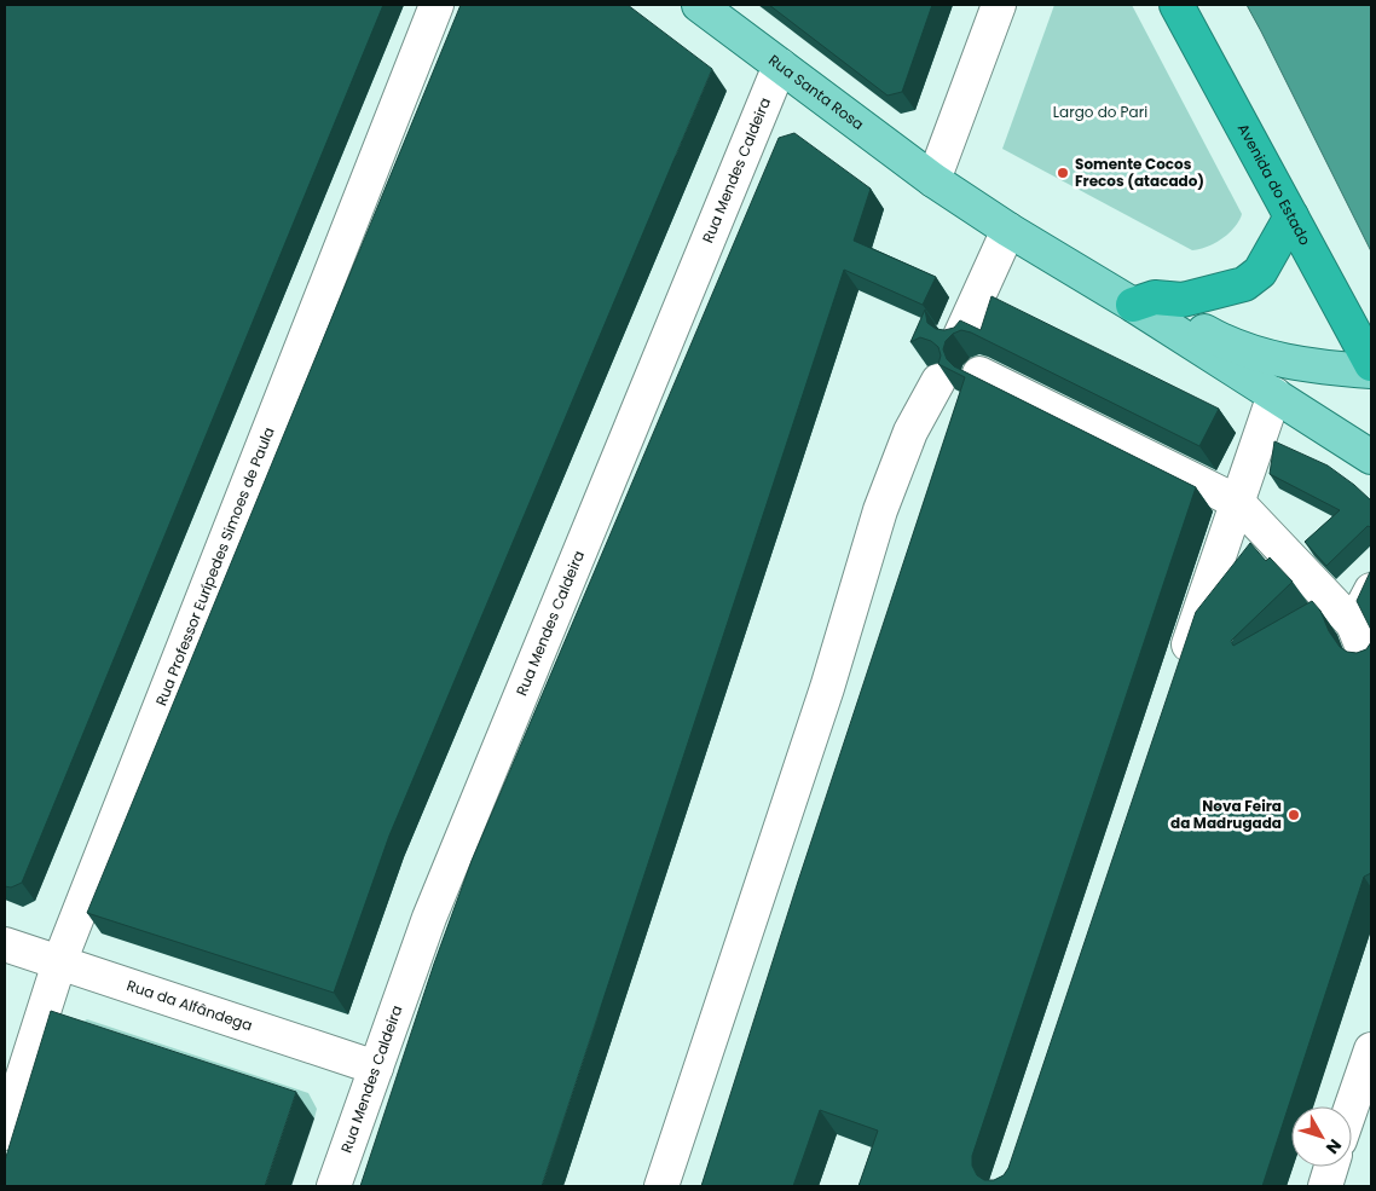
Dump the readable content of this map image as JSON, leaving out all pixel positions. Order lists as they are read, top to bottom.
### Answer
{
  "streets": {
    "highway": ["Avenida do Estado"],
    "main road": ["Rua Santa Rosa"],
    "street": ["Rua Mendes Caldeira", "Rua Professor Eurípedes Simoes de Paula", "Rua da Alfândega"]
  },
  "crossings": [
    ["Rua Santa Rosa", "Rua Mendes Caldeira"],
    ["Rua Mendes Caldeira", "Rua da Alfândega"],
    ["Rua Professor Eurípedes Simoes de Paula", "Rua da Alfândega"]
  ],
  "parks": ["Largo do Pari"],
  "places": ["Somente Cocos Frecos (atacado)", "Nova Feira da Madrugada"],
  "north": "bottom right"
}
